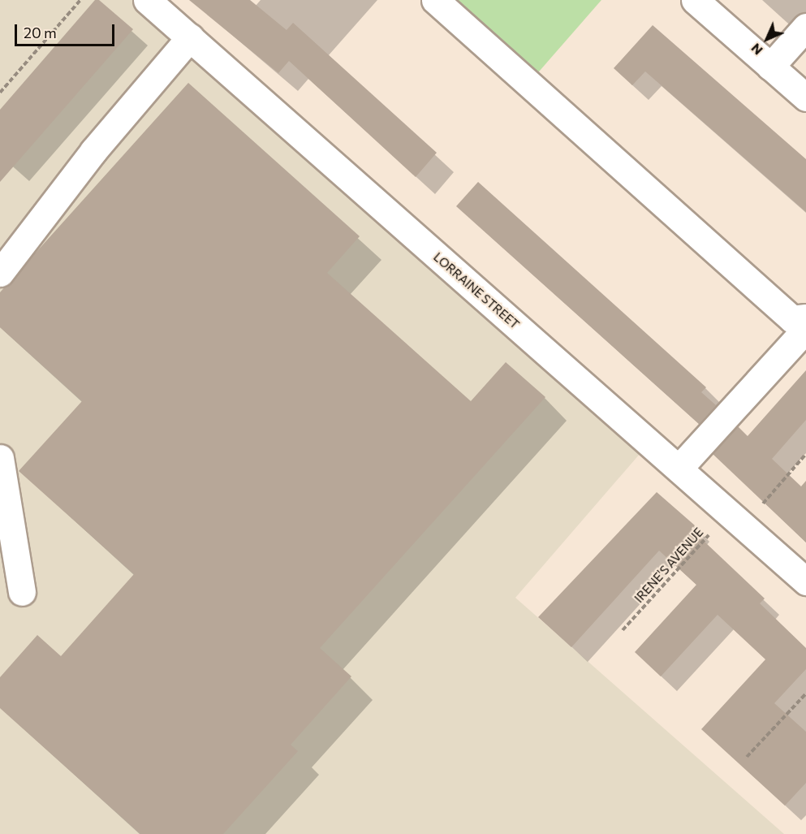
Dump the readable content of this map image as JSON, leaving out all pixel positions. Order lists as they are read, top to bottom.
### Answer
{
  "streets": {
    "street": ["LORRAINE STREET"],
    "path": ["IRENE'S AVENUE"]
  },
  "crossings": [
    ["LORRAINE STREET", "IRENE'S AVENUE"]
  ],
  "scale_bar": "20 m",
  "north": "bottom left"
}
